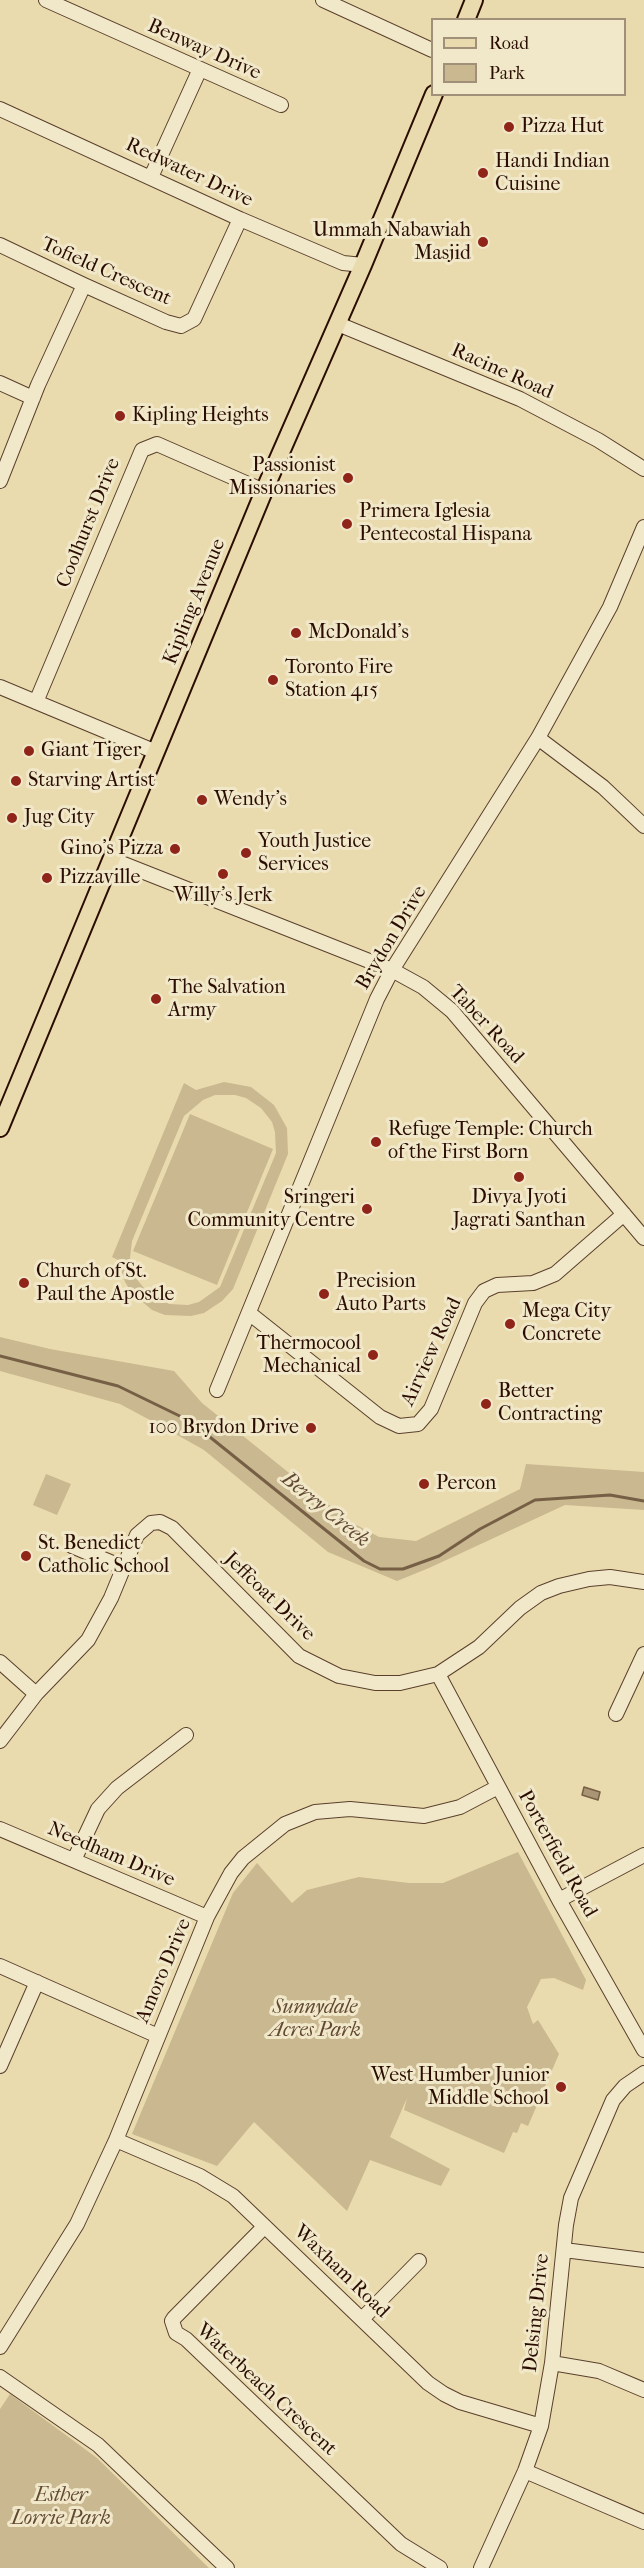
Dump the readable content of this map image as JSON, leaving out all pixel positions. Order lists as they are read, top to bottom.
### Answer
{
  "streets": {
    "main road": ["Kipling Avenue"],
    "street": [
      "Benway Drive",
      "Redwater Drive",
      "Tofield Crescent",
      "Racine Road",
      "Coolhurst Drive",
      "Brydon Drive",
      "Taber Road",
      "Airview Road",
      "Jeffcoat Drive",
      "Porterfield Road",
      "Needham Drive",
      "Amoro Drive",
      "Waxham Road",
      "Delsing Drive",
      "Waterbeach Crescent"
    ]
  },
  "crossings": [
    ["Redwater Drive", "Tofield Crescent"],
    ["Redwater Drive", "Kipling Avenue"],
    ["Racine Road", "Kipling Avenue"],
    ["Coolhurst Drive", "Kipling Avenue"],
    ["Kipling Avenue", "Taber Road"],
    ["Brydon Drive", "Taber Road"],
    ["Brydon Drive", "Airview Road"],
    ["Taber Road", "Airview Road"],
    ["Jeffcoat Drive", "Porterfield Road"],
    ["Porterfield Road", "Amoro Drive"],
    ["Needham Drive", "Amoro Drive"],
    ["Amoro Drive", "Waxham Road"],
    ["Waxham Road", "Delsing Drive"],
    ["Waxham Road", "Waterbeach Crescent"]
  ],
  "water": ["Berry Creek"],
  "parks": ["Sunnydale Acres Park", "Esther Lorrie Park"],
  "places": [
    "Pizza Hut",
    "Handi Indian Cuisine",
    "Ummah Nabawiah Masjid",
    "Kipling Heights",
    "Passionist Missionaries",
    "Primera Iglesia Pentecostal Hispana",
    "McDonald's",
    "Toronto Fire Station 415",
    "Giant Tiger",
    "Starving Artist",
    "Wendy's",
    "Jug City",
    "Gino's Pizza",
    "Youth Justice Services",
    "Willy's Jerk",
    "Pizzaville",
    "The Salvation Army",
    "Refuge Temple: Church of the First Born",
    "Divya Jyoti Jagrati Santhan",
    "Sringeri Community Centre",
    "Church of St. Paul the Apostle",
    "Precision Auto Parts",
    "Mega City Concrete",
    "Thermocool Mechanical",
    "Better Contracting",
    "100 Brydon Drive",
    "Percon",
    "St. Benedict Catholic School",
    "West Humber Junior Middle School"
  ],
  "legend": ["Road", "Park"]
}
